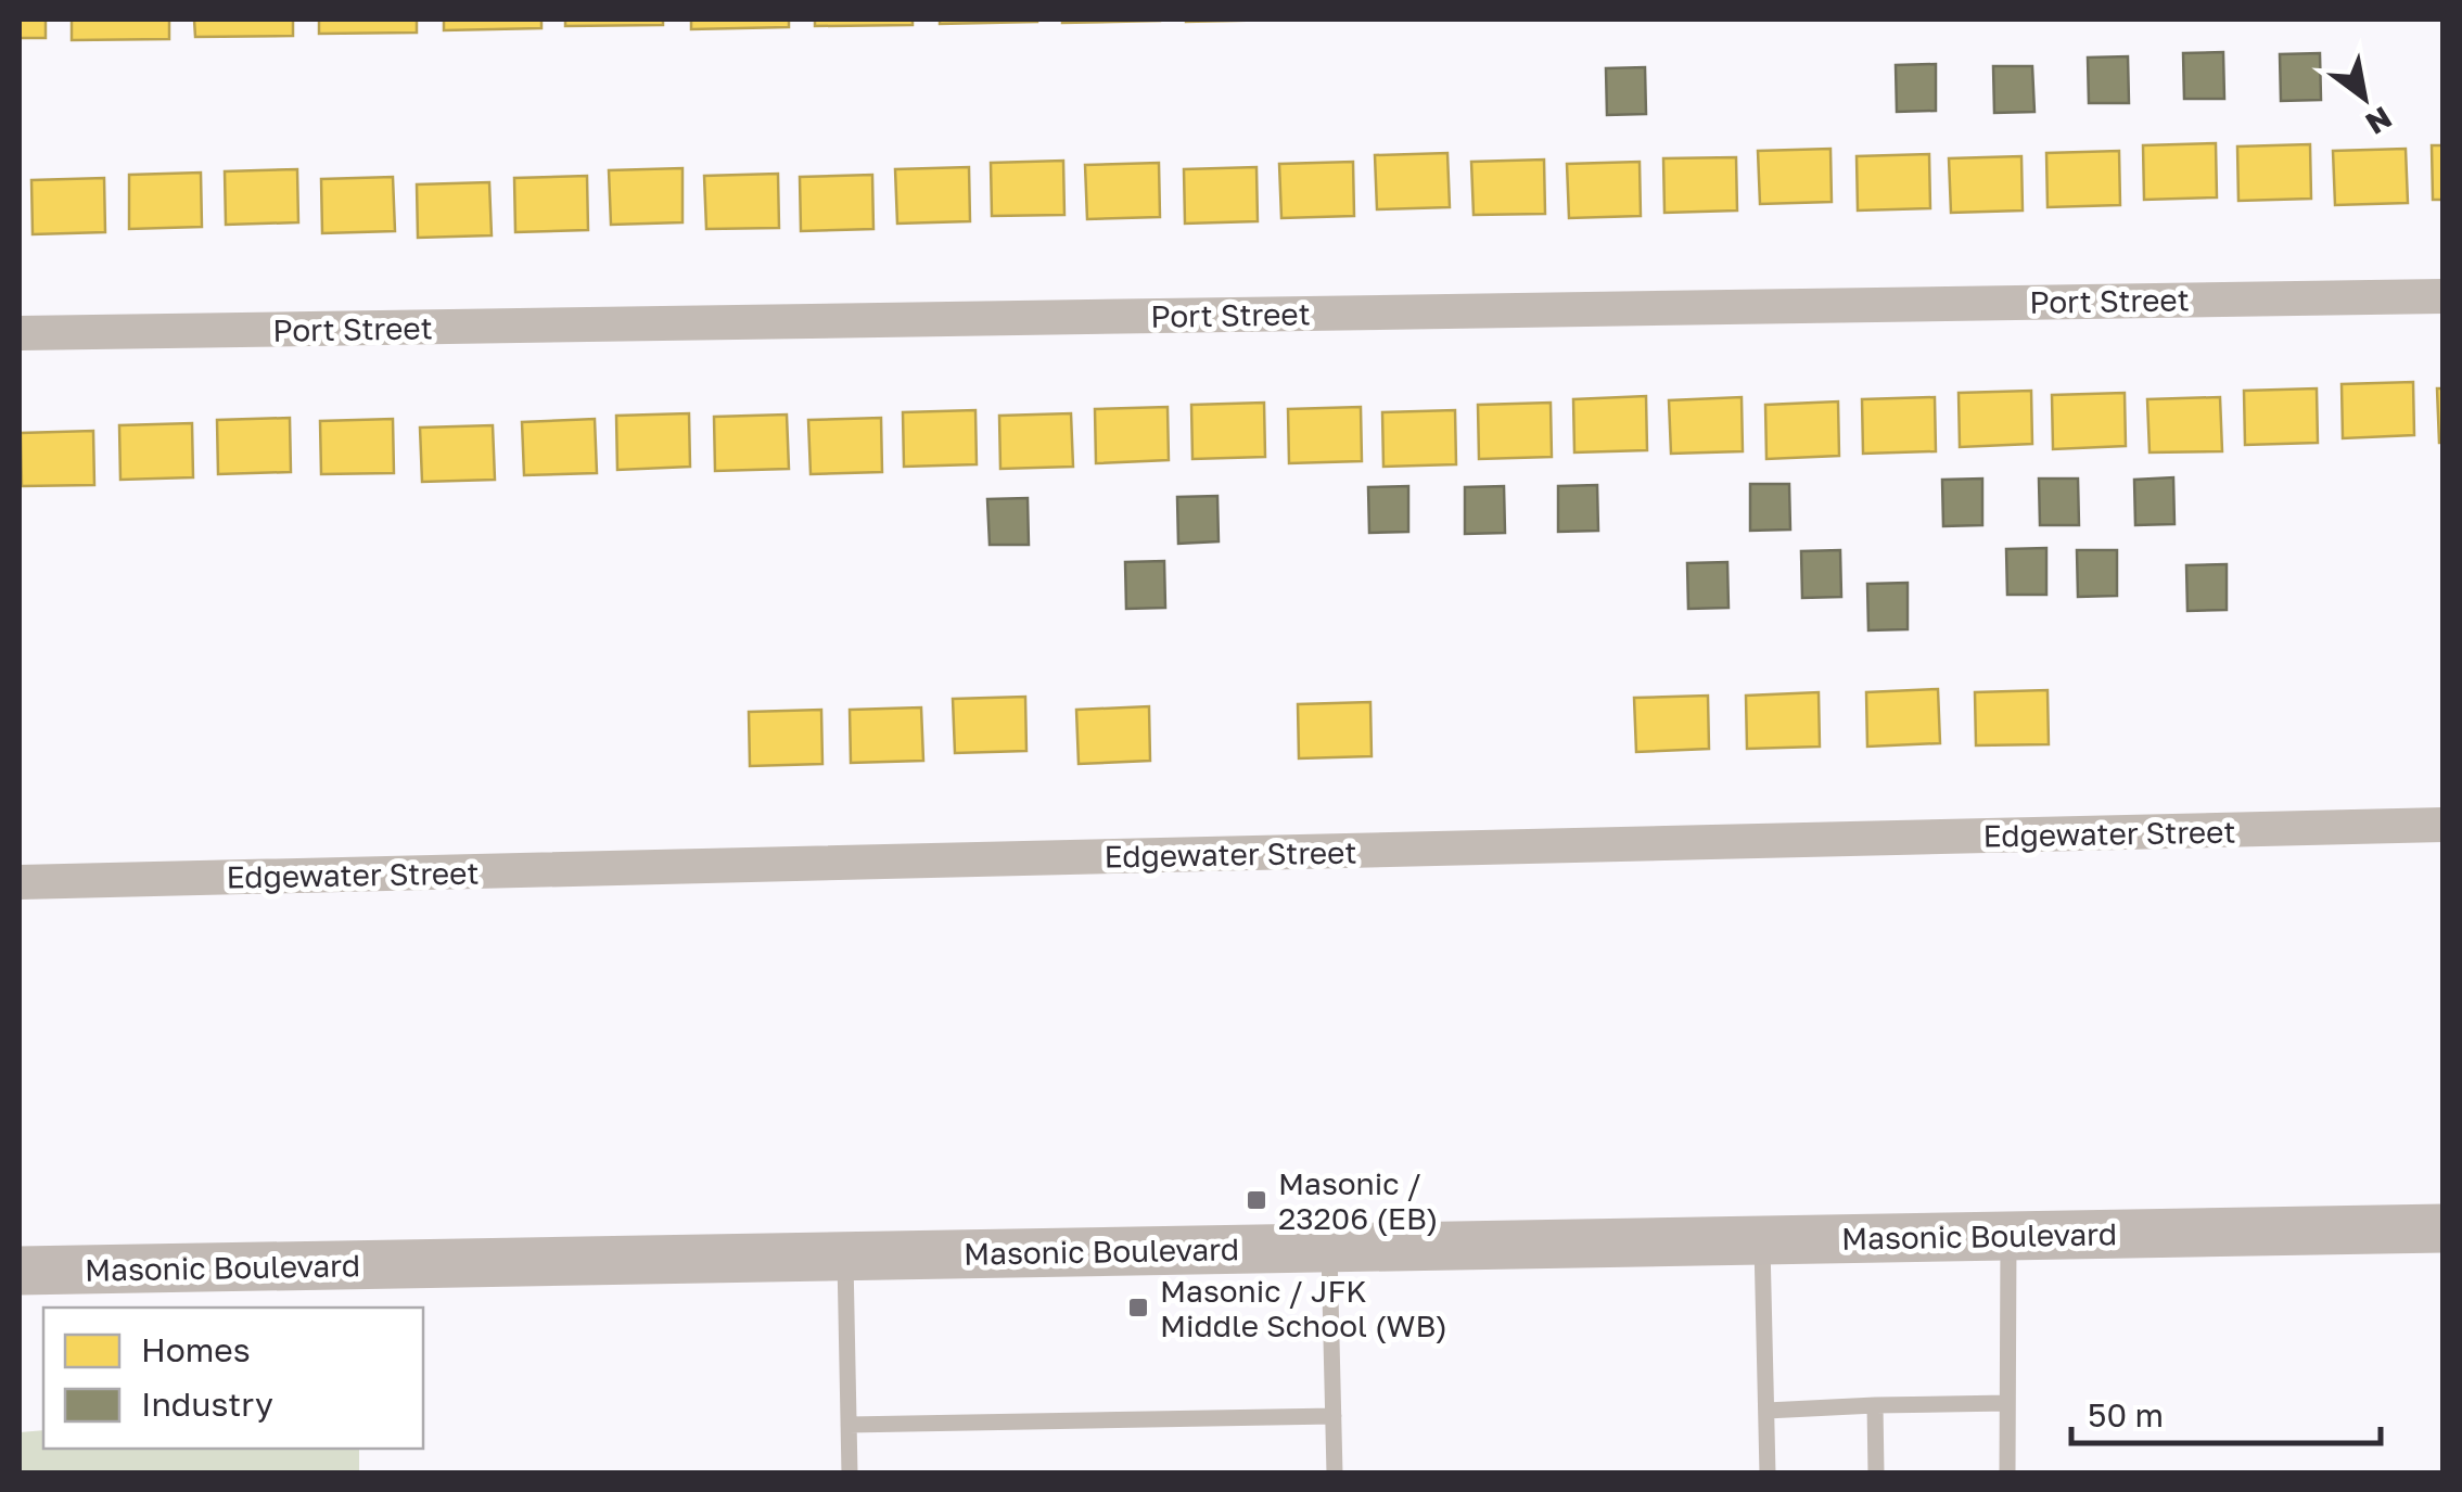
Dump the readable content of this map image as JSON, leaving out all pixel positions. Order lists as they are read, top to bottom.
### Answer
{
  "streets": {
    "street": ["Port Street", "Edgewater Street", "Masonic Boulevard"]
  },
  "places": {
    "transit": ["Masonic / 23206 (EB)", "Masonic / JFK Middle School (WB)"]
  },
  "legend": ["Homes", "Industry"],
  "scale_bar": "50 m",
  "north": "bottom right"
}
